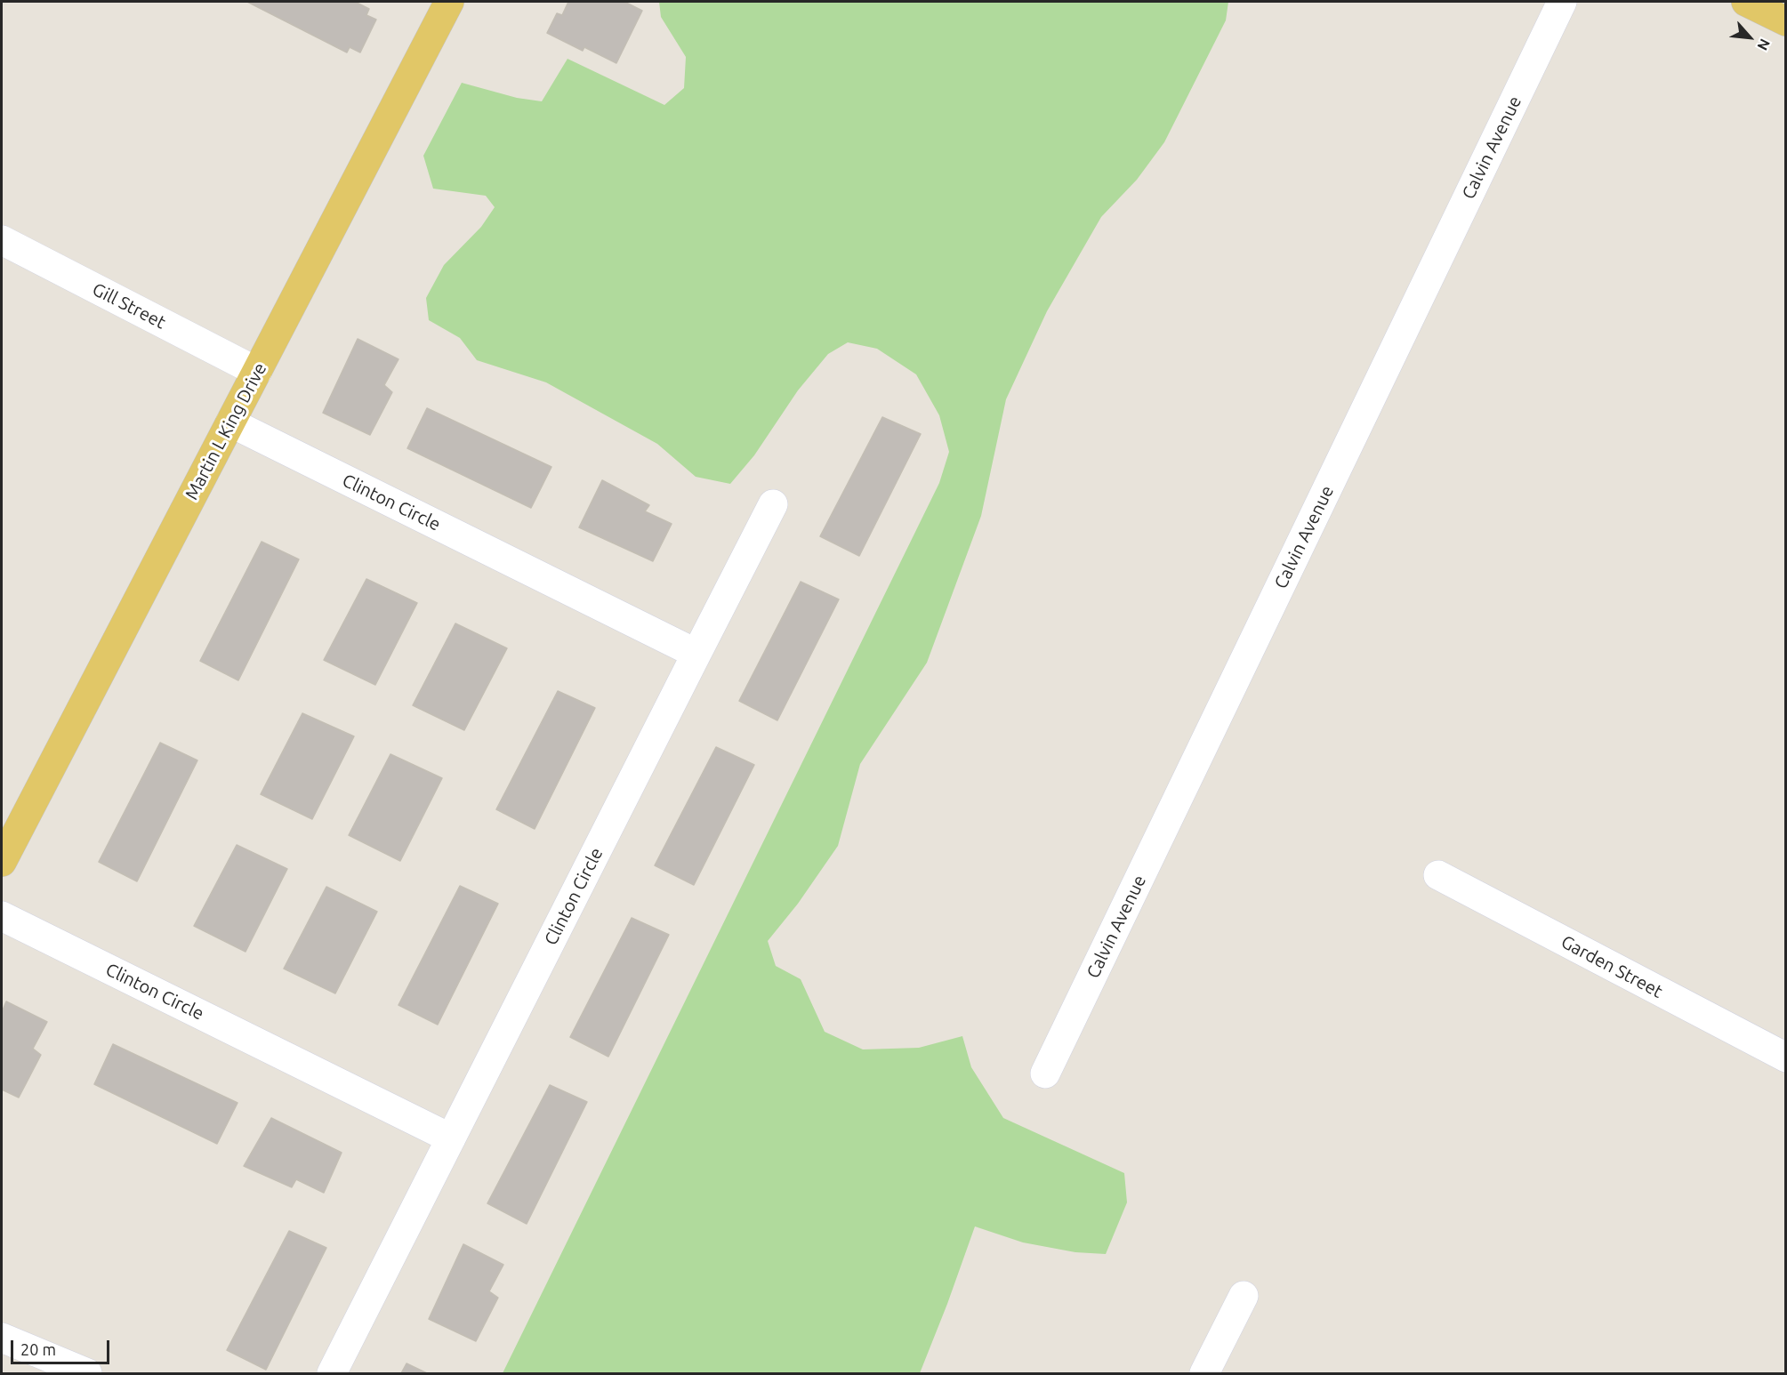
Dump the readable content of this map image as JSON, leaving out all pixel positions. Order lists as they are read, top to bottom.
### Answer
{
  "streets": {
    "main road": ["Martin L King Drive"],
    "street": [
      "Calvin Avenue",
      "Gill Street",
      "Clinton Circle",
      "Garden Street"
    ]
  },
  "crossings": [
    ["Gill Street", "Martin L King Drive"],
    ["Martin L King Drive", "Clinton Circle"]
  ],
  "scale_bar": "20 m",
  "north": "bottom right"
}
